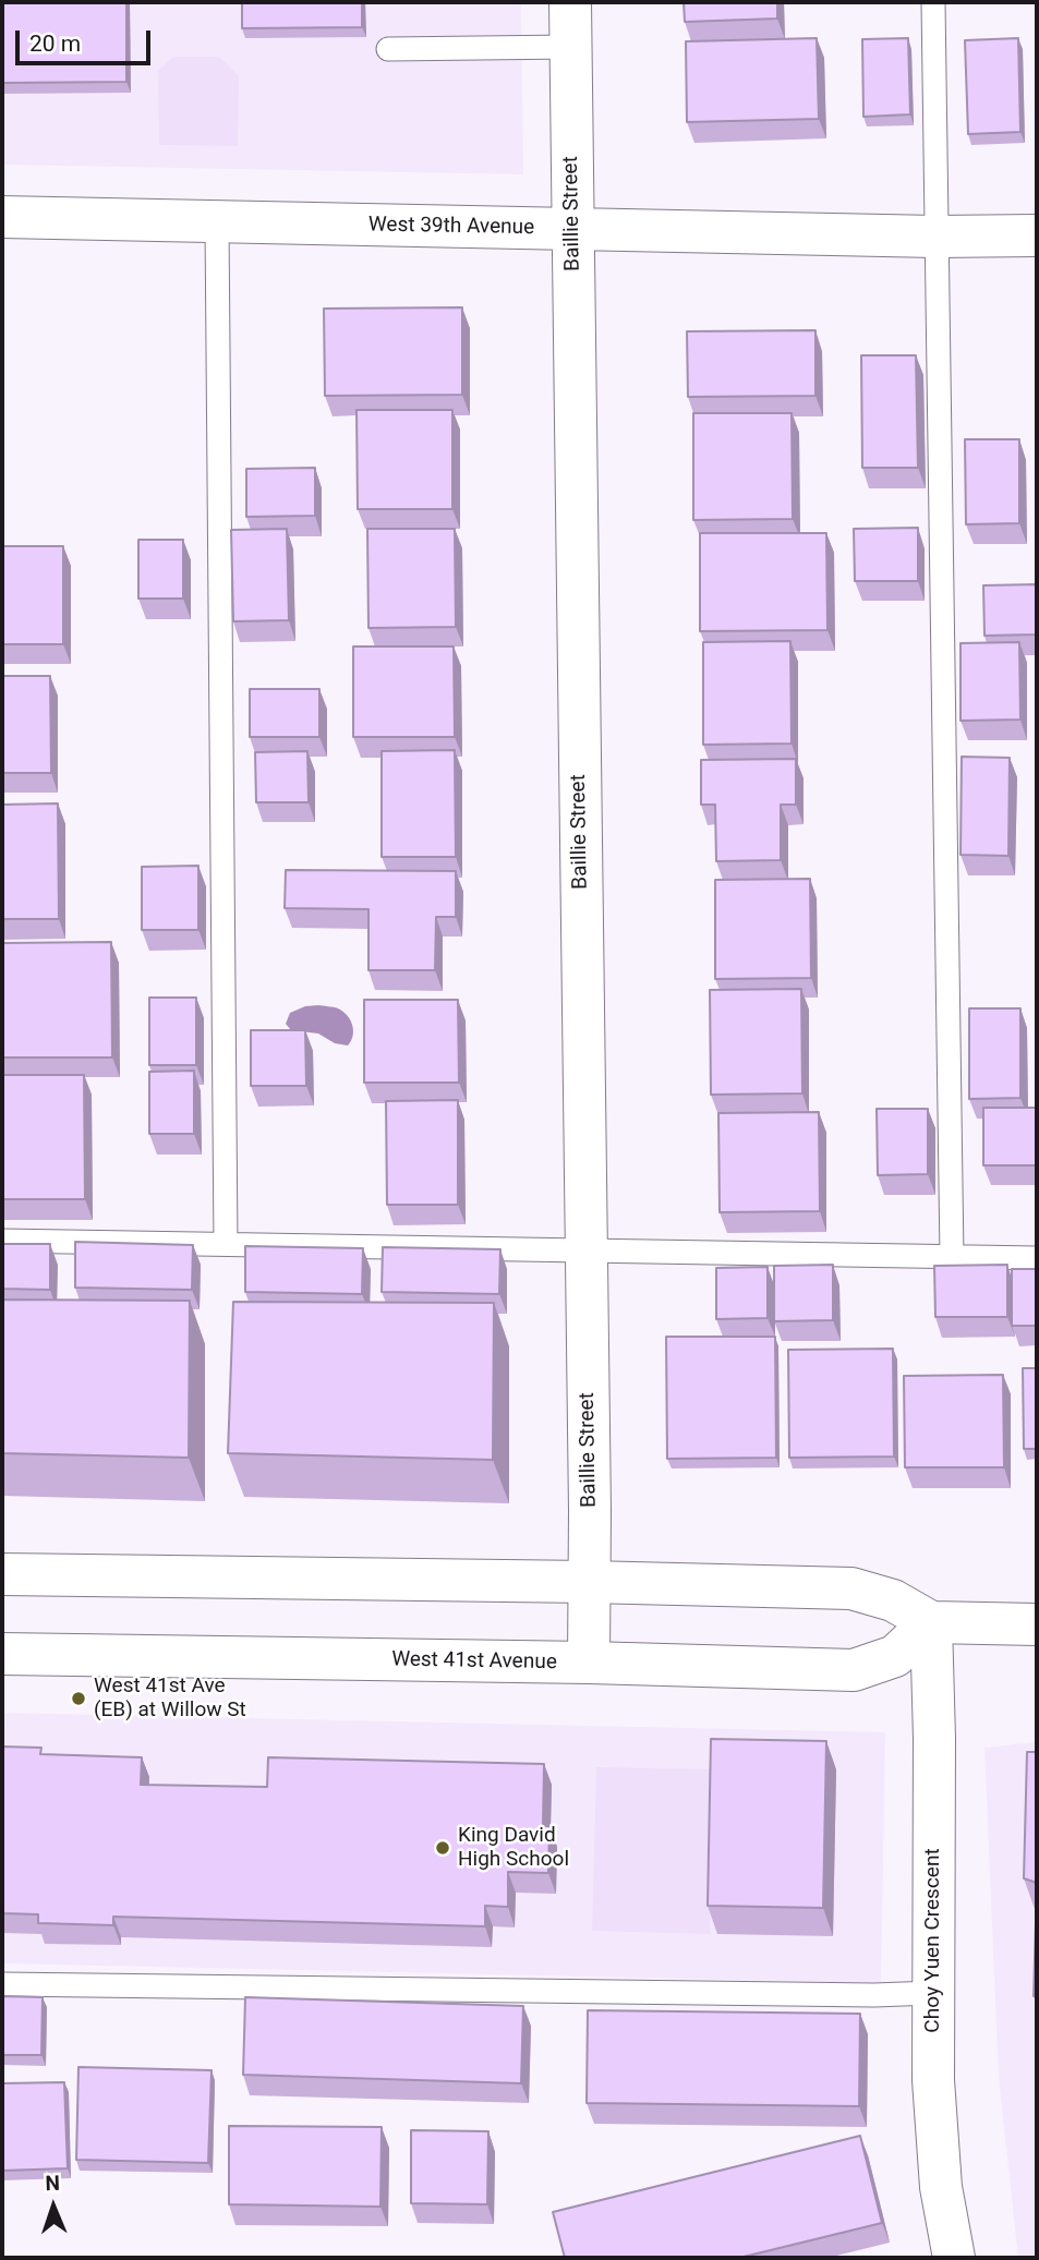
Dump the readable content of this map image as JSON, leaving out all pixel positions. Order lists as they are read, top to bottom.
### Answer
{
  "streets": {
    "street": [
      "Baillie Street",
      "West 39th Avenue",
      "West 41st Avenue",
      "Choy Yuen Crescent"
    ]
  },
  "crossings": [
    ["Baillie Street", "West 39th Avenue"],
    ["Baillie Street", "West 41st Avenue"],
    ["West 41st Avenue", "Choy Yuen Crescent"]
  ],
  "places": ["West 41st Ave (EB) at Willow St", "King David High School"],
  "scale_bar": "20 m",
  "north": "top"
}
